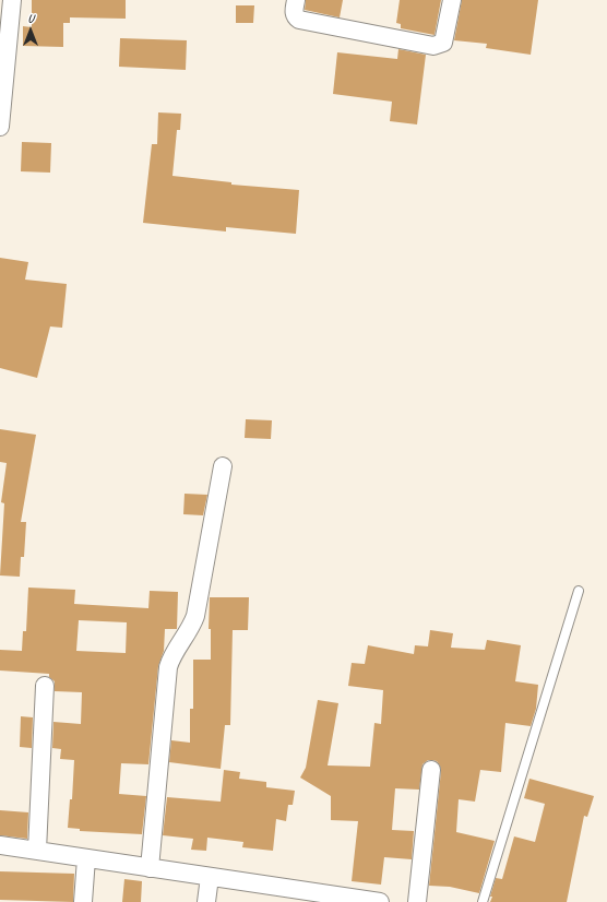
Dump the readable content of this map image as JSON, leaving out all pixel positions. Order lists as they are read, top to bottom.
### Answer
{
  "north": "top"
}
